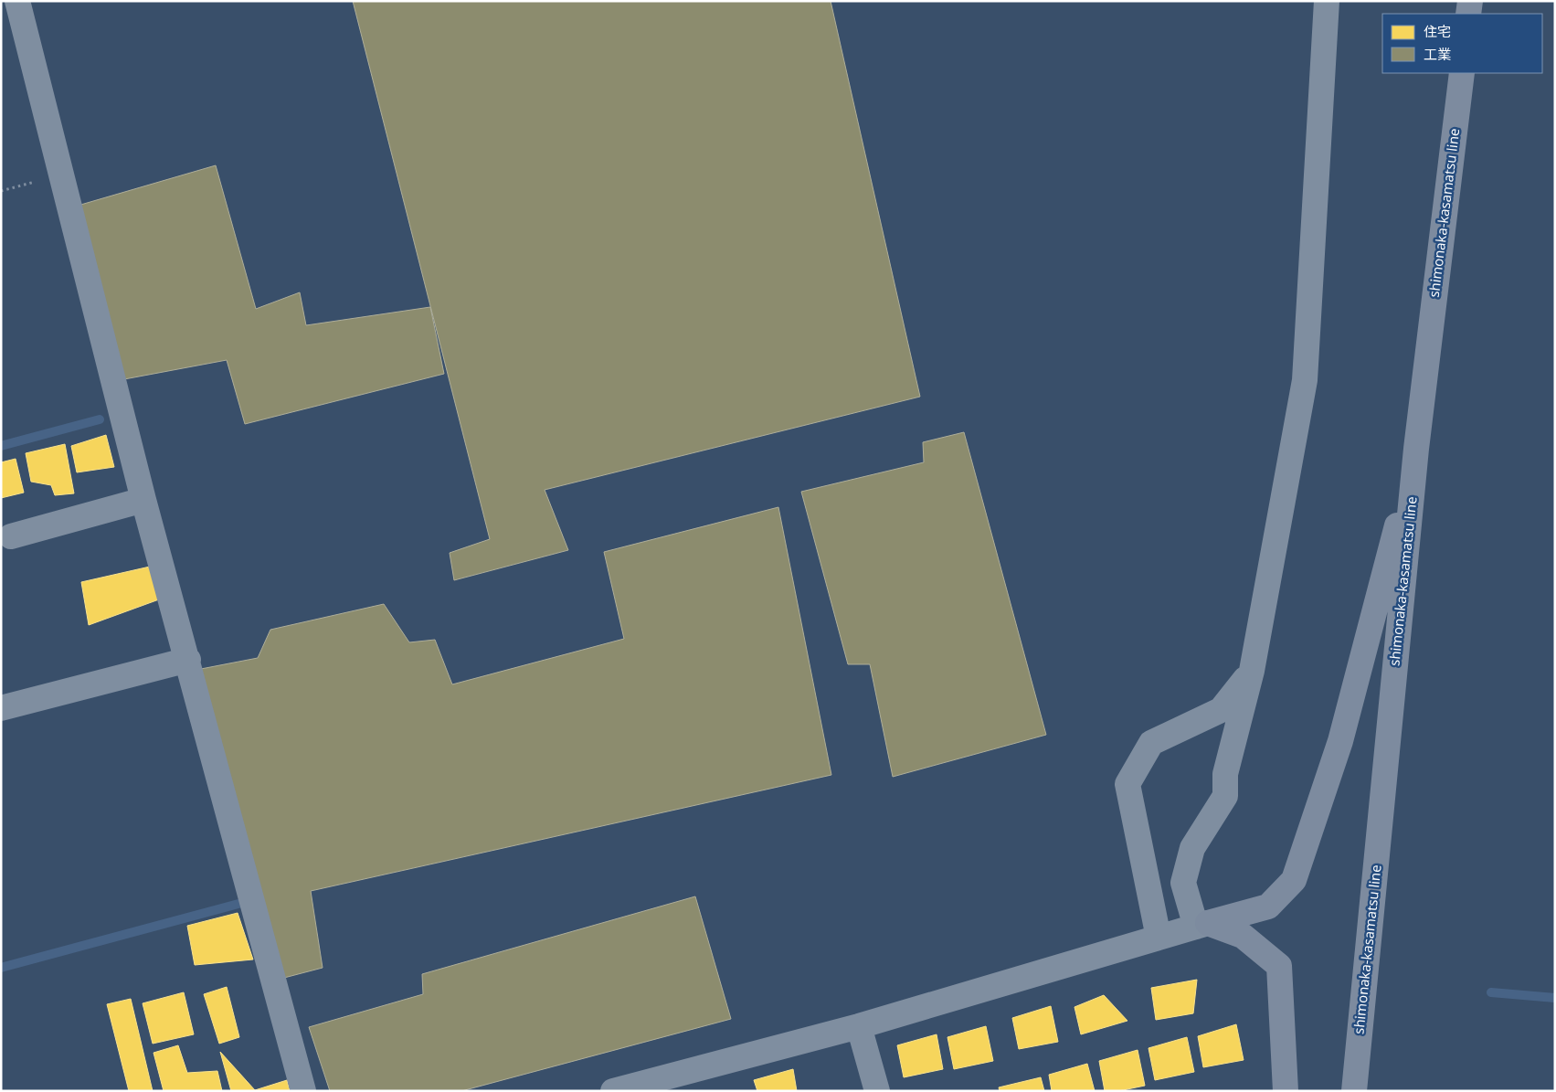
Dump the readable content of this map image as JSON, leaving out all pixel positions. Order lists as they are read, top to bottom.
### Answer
{
  "streets": {
    "main road": ["shimonaka-kasamatsu line"]
  },
  "legend": ["住宅", "工業"]
}
